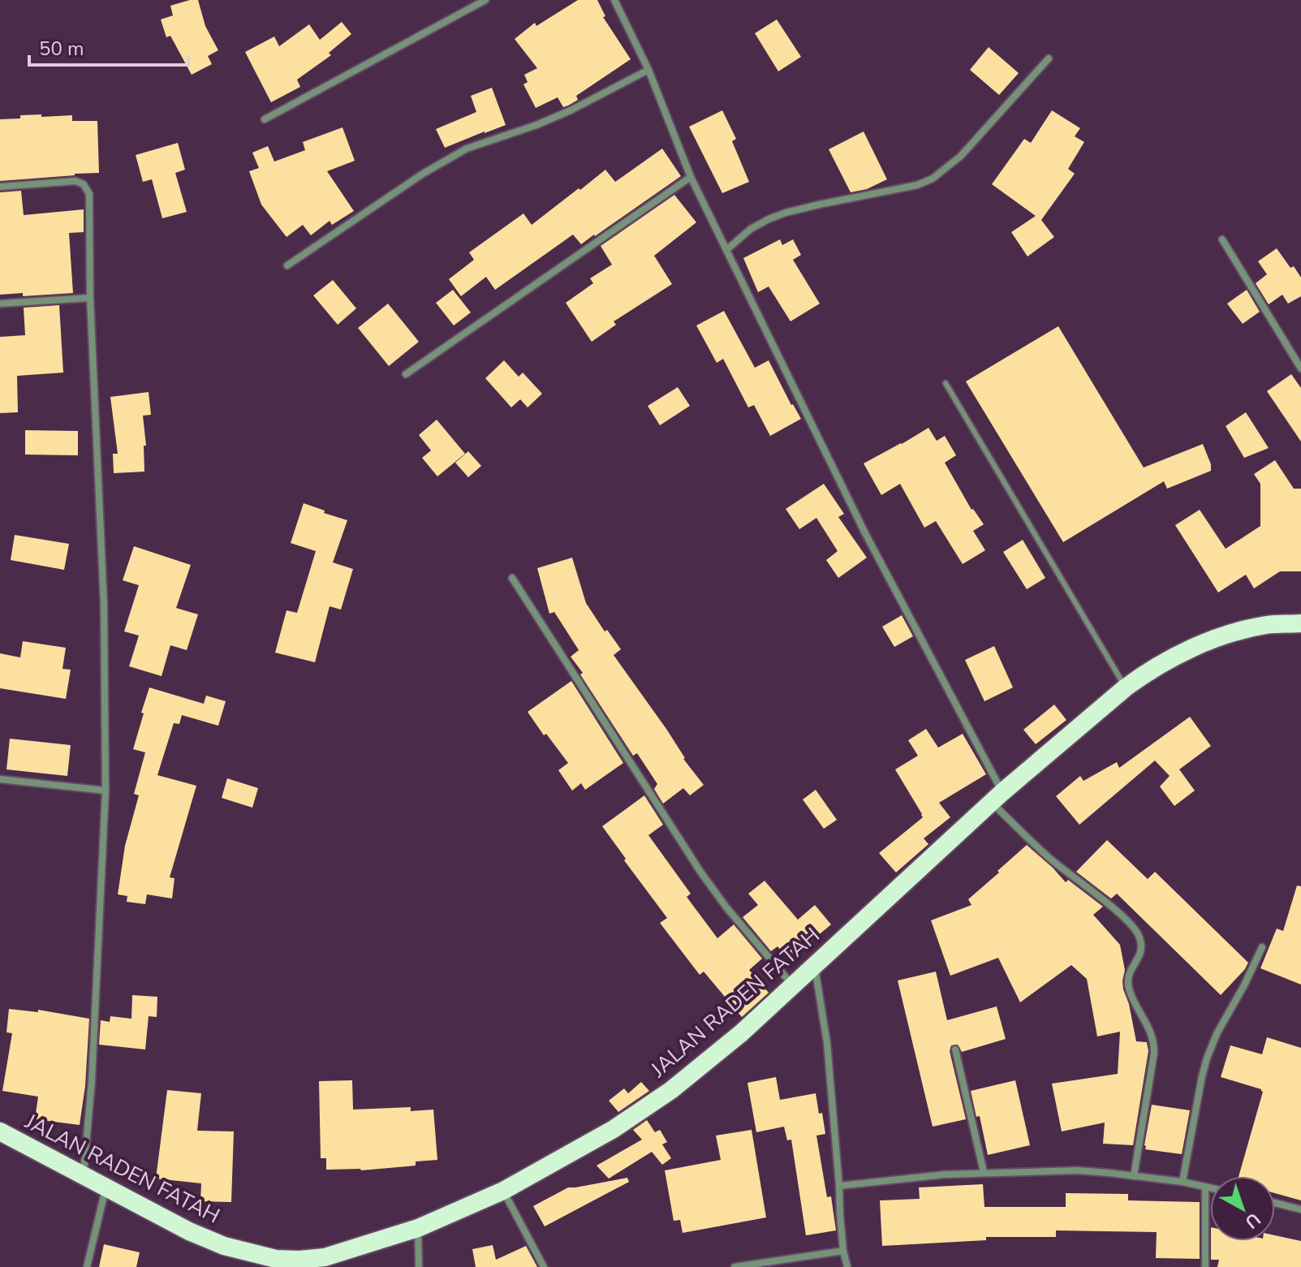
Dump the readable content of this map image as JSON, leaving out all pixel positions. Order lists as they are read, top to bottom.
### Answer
{
  "streets": {
    "highway": ["JALAN RADEN FATAH"]
  },
  "scale_bar": "50 m",
  "north": "bottom right"
}
